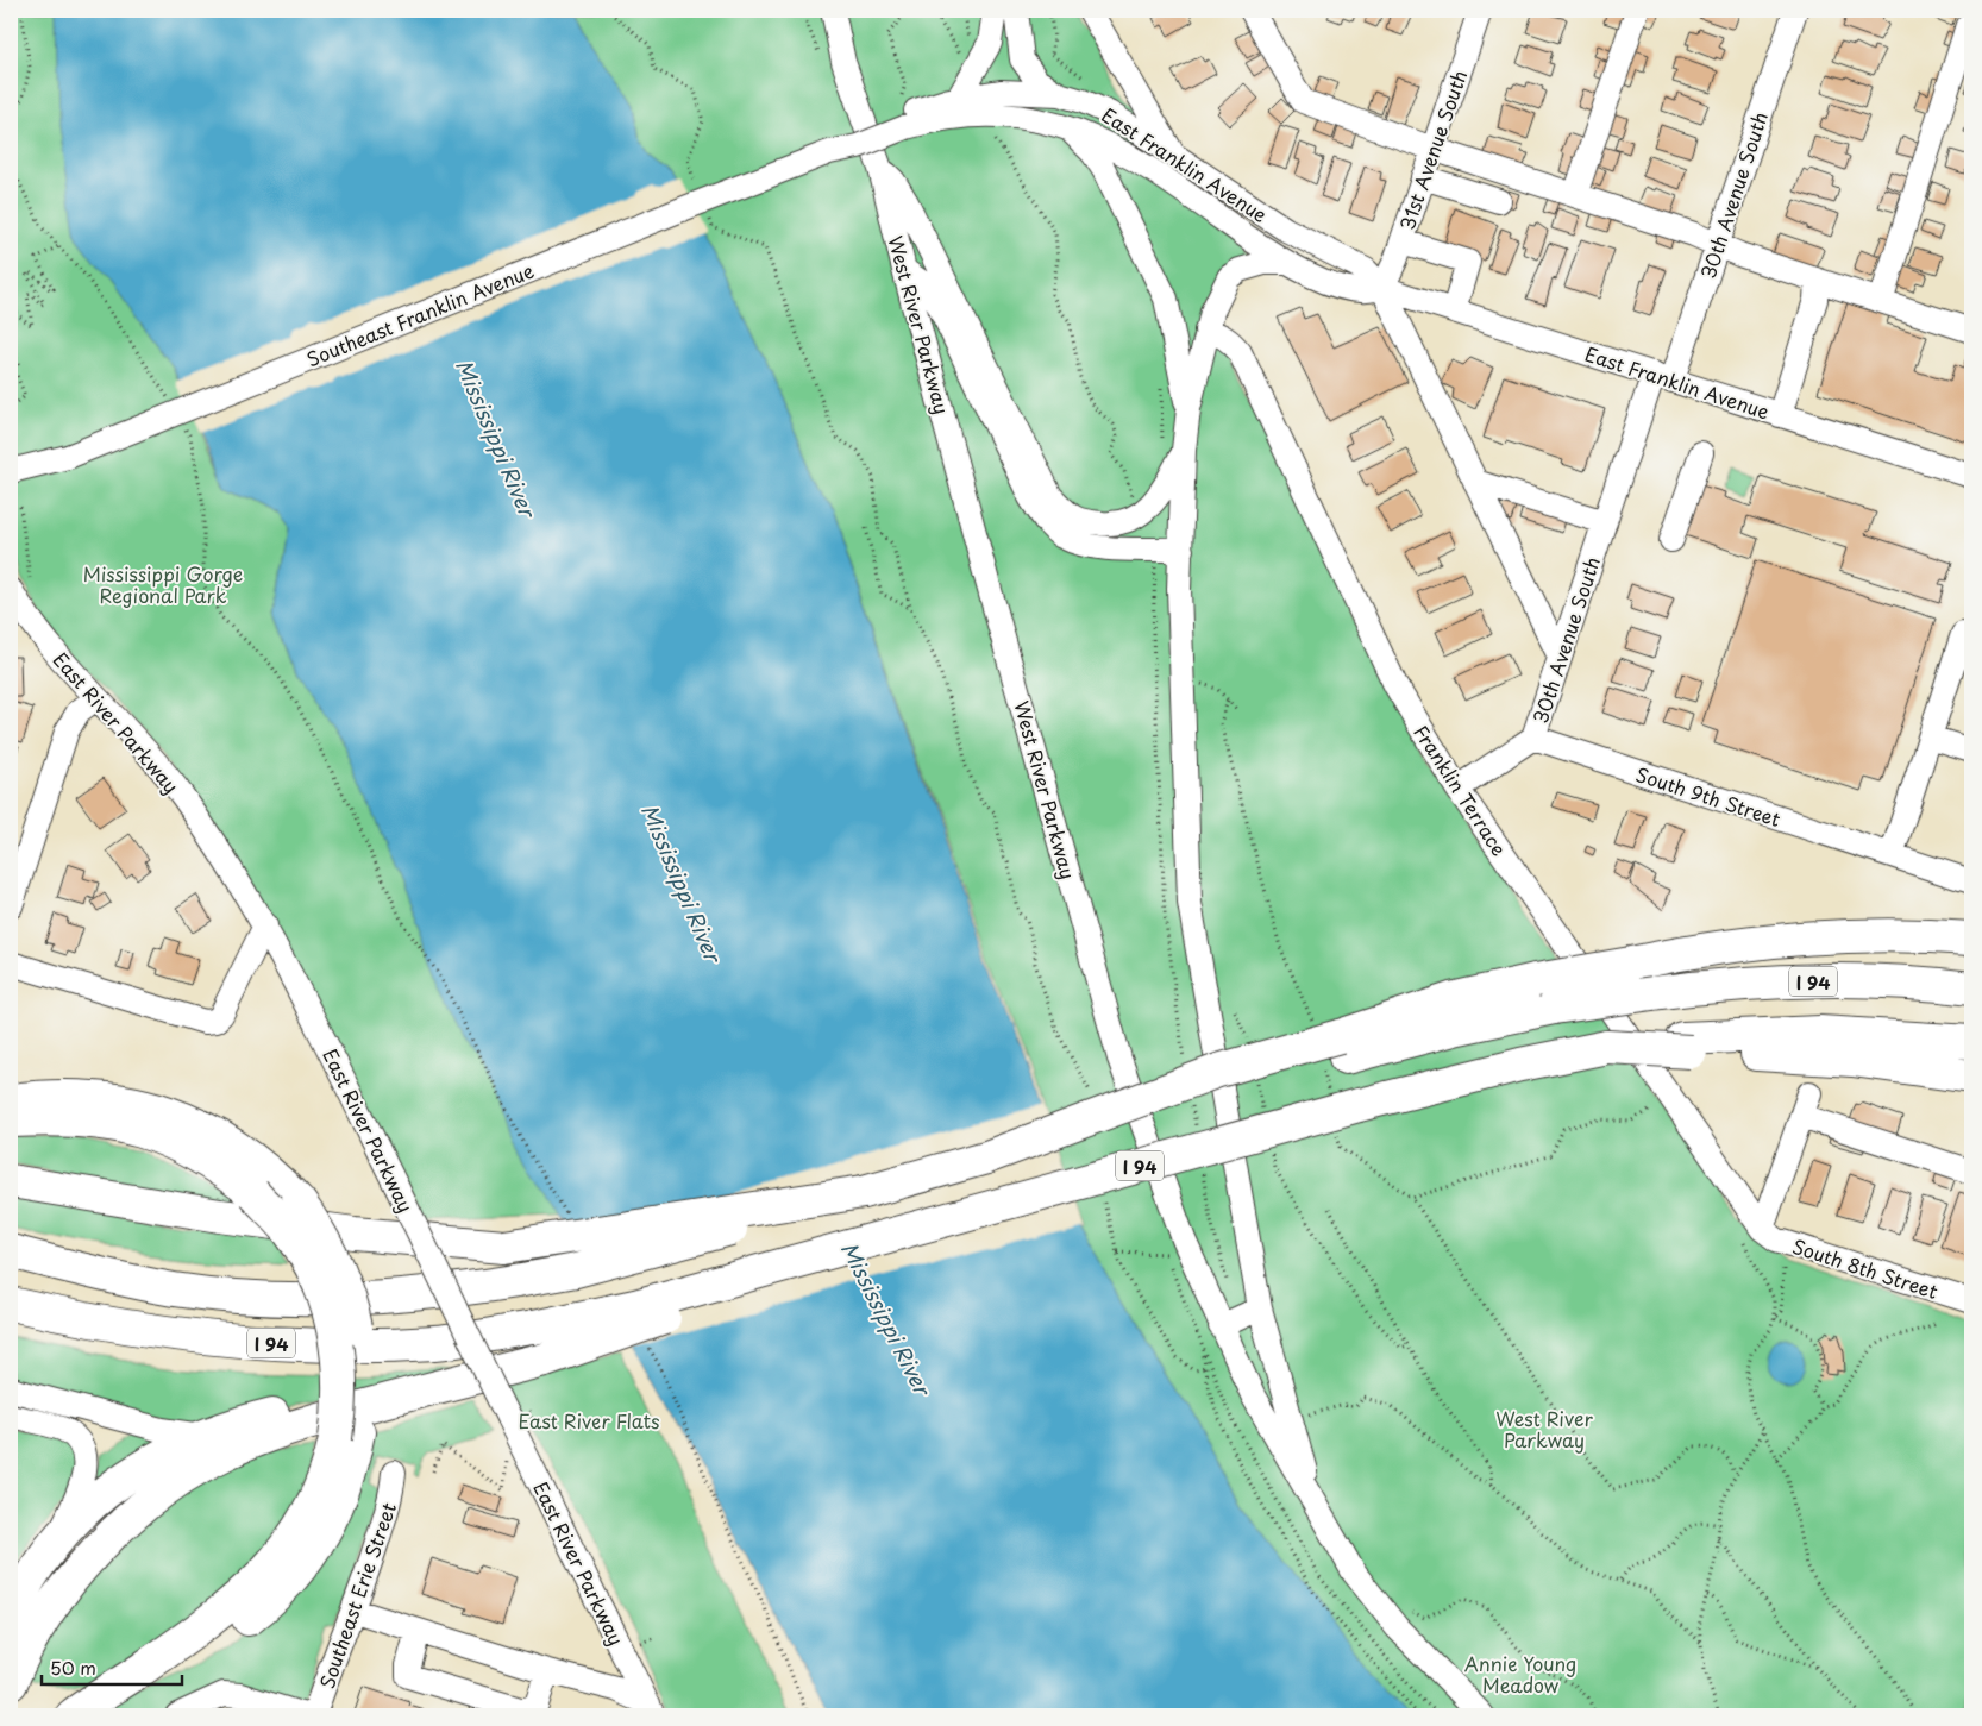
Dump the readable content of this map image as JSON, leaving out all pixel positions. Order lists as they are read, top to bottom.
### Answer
{
  "streets": {
    "highway": ["I 94"],
    "street": [
      "31st Avenue South",
      "East Franklin Avenue",
      "30th Avenue South",
      "Southeast Franklin Avenue",
      "West River Parkway",
      "East River Parkway",
      "Franklin Terrace",
      "South 9th Street",
      "South 8th Street",
      "Southeast Erie Street"
    ]
  },
  "crossings": [
    ["31st Avenue South", "East Franklin Avenue"],
    ["East Franklin Avenue", "30th Avenue South"],
    ["East Franklin Avenue", "Southeast Franklin Avenue"],
    ["East Franklin Avenue", "West River Parkway"],
    ["30th Avenue South", "South 9th Street"],
    ["West River Parkway", "Franklin Terrace"],
    ["Franklin Terrace", "South 8th Street"]
  ],
  "water": ["Mississippi River"],
  "parks": [
    "Mississippi Gorge Regional Park",
    "West River Parkway",
    "East River Flats",
    "Annie Young Meadow"
  ],
  "scale_bar": "50 m"
}
